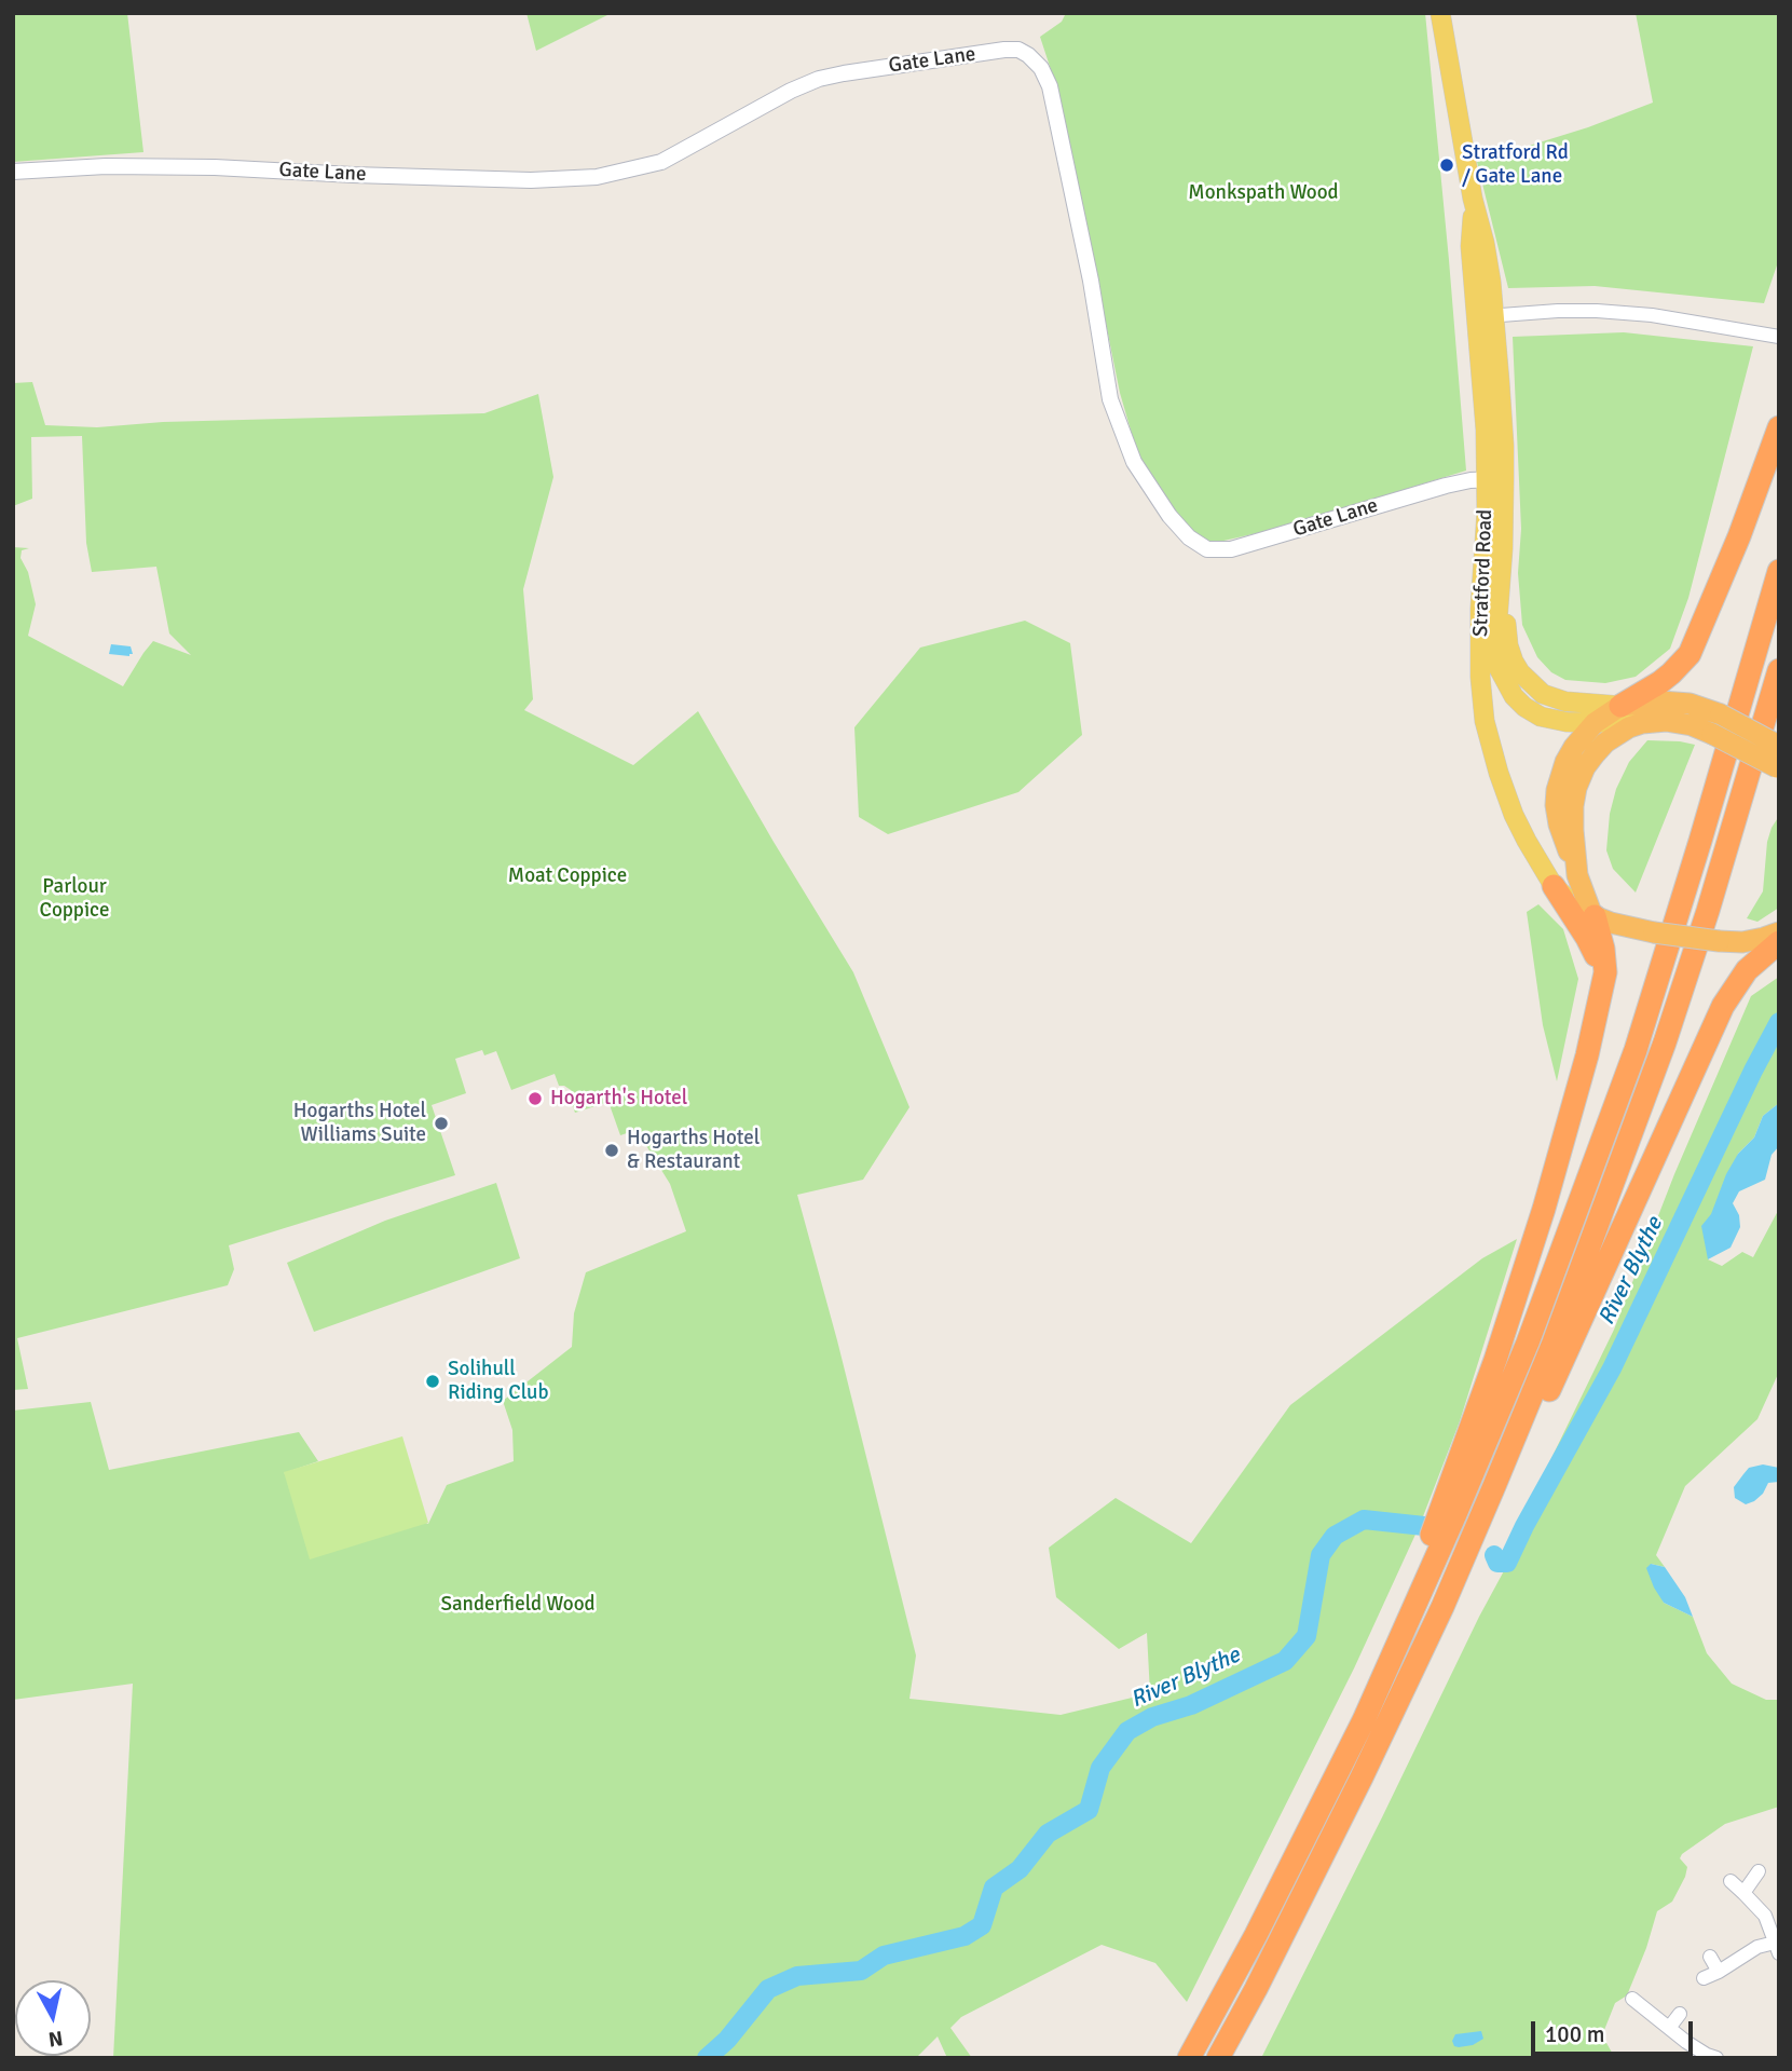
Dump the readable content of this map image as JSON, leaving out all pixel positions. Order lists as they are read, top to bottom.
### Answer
{
  "streets": {
    "main road": ["Stratford Road"],
    "street": ["Gate Lane"]
  },
  "crossings": [
    ["Gate Lane", "Stratford Road"]
  ],
  "water": ["River Blythe"],
  "parks": [
    "Monkspath Wood",
    "Moat Coppice",
    "Parlour Coppice",
    "Sanderfield Wood"
  ],
  "places": [
    "Stratford Rd / Gate Lane",
    "Hogarth's Hotel",
    "Hogarths Hotel Williams Suite",
    "Hogarths Hotel & Restaurant",
    "Solihull Riding Club"
  ],
  "scale_bar": "100 m",
  "north": "bottom"
}
